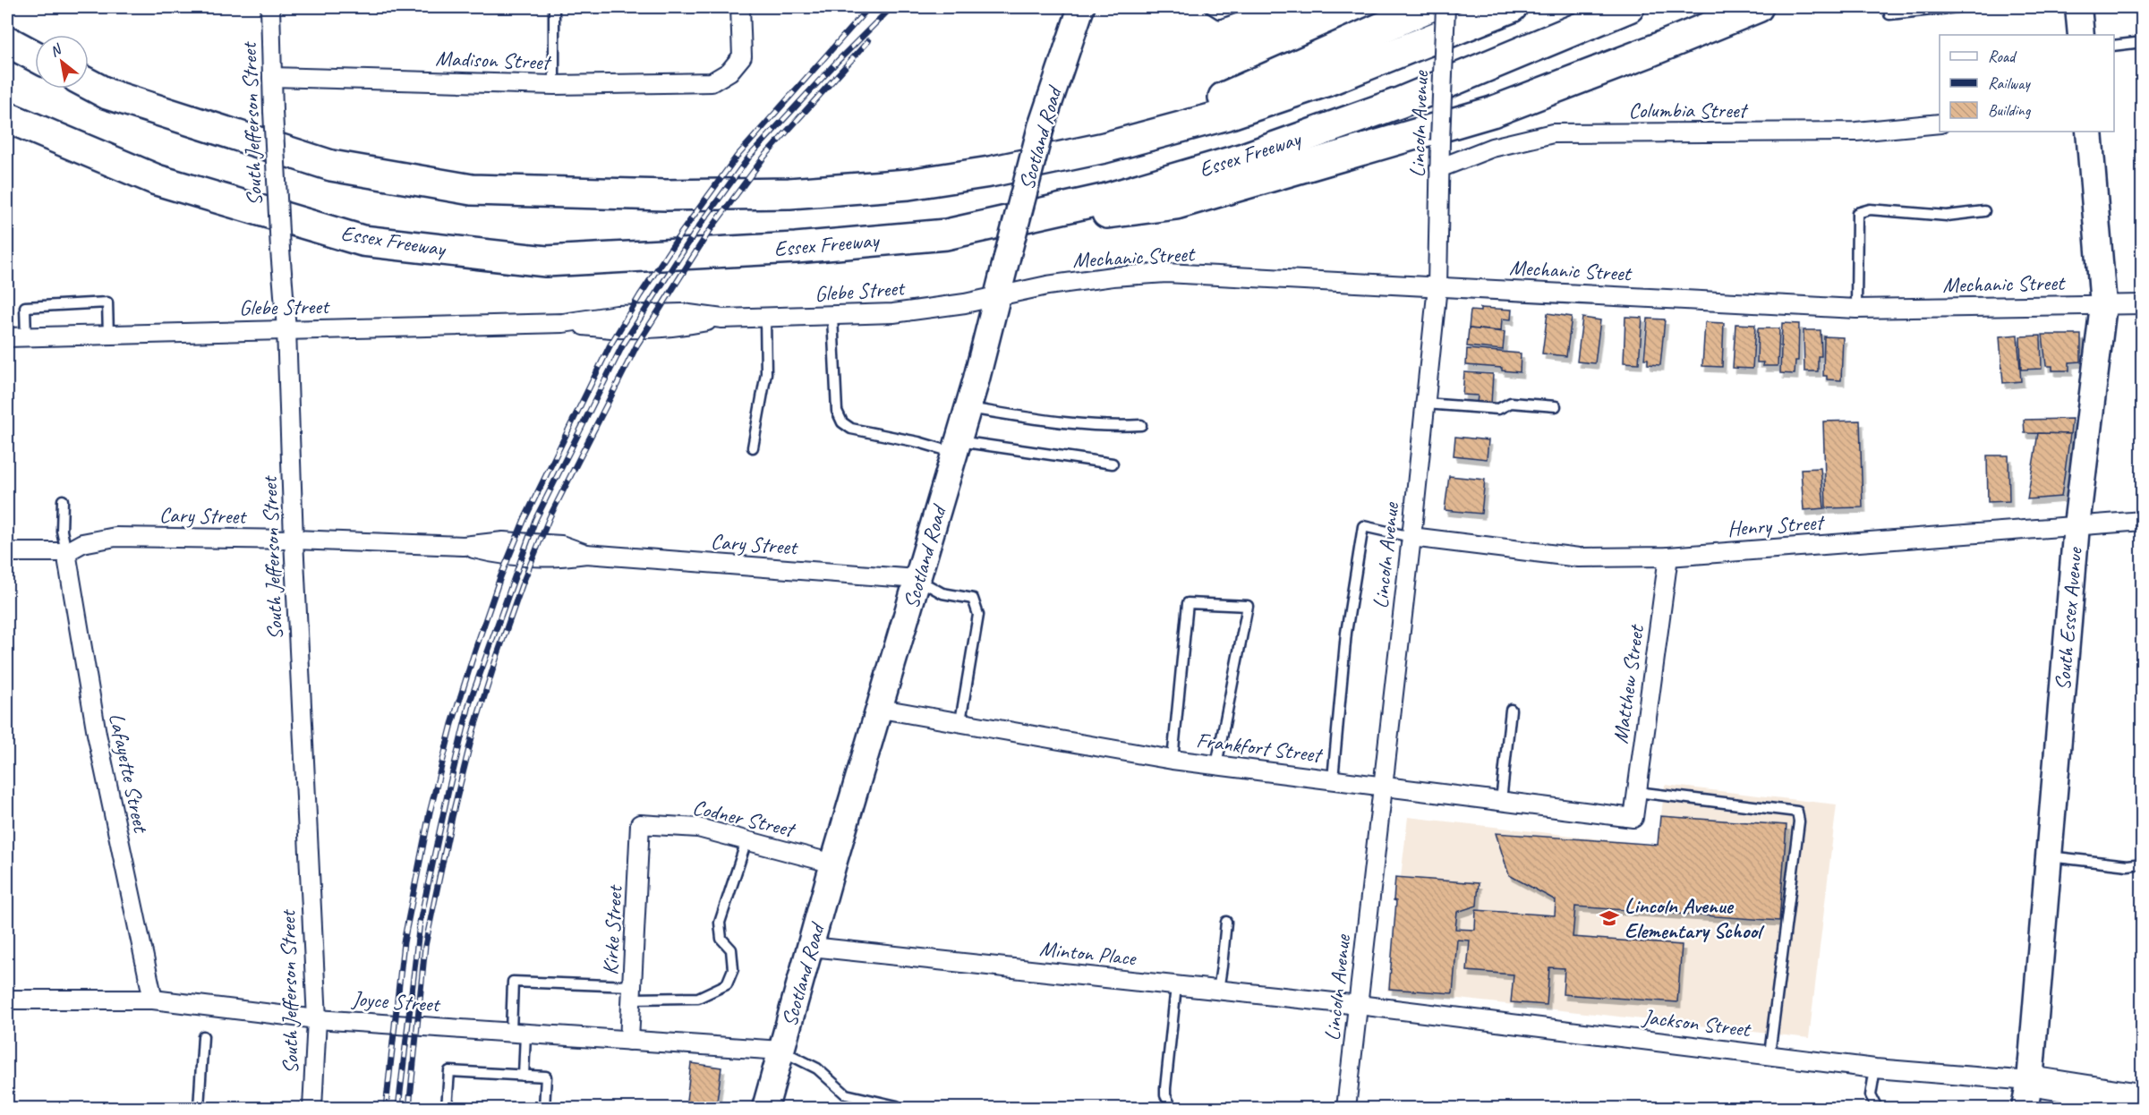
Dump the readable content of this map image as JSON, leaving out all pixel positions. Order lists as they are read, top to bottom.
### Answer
{
  "streets": {
    "highway": ["Essex Freeway"],
    "main road": ["Scotland Road", "South Essex Avenue"],
    "street": [
      "Madison Street",
      "Columbia Street",
      "South Jefferson Street",
      "Lincoln Avenue",
      "Mechanic Street",
      "Glebe Street",
      "Cary Street",
      "Henry Street",
      "Matthew Street",
      "Frankfort Street",
      "Lafayette Street",
      "Codner Street",
      "Kirke Street",
      "Minton Place",
      "Joyce Street",
      "Jackson Street"
    ]
  },
  "crossings": [
    ["Madison Street", "South Jefferson Street"],
    ["Columbia Street", "Lincoln Avenue"],
    ["South Jefferson Street", "Glebe Street"],
    ["South Jefferson Street", "Cary Street"],
    ["South Jefferson Street", "Joyce Street"],
    ["Lincoln Avenue", "Mechanic Street"],
    ["Lincoln Avenue", "Henry Street"],
    ["Lincoln Avenue", "Frankfort Street"],
    ["Lincoln Avenue", "Minton Place"],
    ["Lincoln Avenue", "Jackson Street"],
    ["Scotland Road", "Mechanic Street"],
    ["Scotland Road", "Glebe Street"],
    ["Scotland Road", "Cary Street"],
    ["Scotland Road", "Frankfort Street"],
    ["Scotland Road", "Codner Street"],
    ["Scotland Road", "Minton Place"],
    ["Scotland Road", "Joyce Street"],
    ["Mechanic Street", "Glebe Street"],
    ["Mechanic Street", "South Essex Avenue"],
    ["Cary Street", "Lafayette Street"],
    ["Henry Street", "South Essex Avenue"],
    ["Henry Street", "Matthew Street"],
    ["South Essex Avenue", "Jackson Street"],
    ["Matthew Street", "Frankfort Street"],
    ["Lafayette Street", "Joyce Street"],
    ["Codner Street", "Kirke Street"],
    ["Kirke Street", "Joyce Street"],
    ["Minton Place", "Jackson Street"]
  ],
  "places": {
    "school or university": ["Lincoln Avenue Elementary School"]
  },
  "legend": ["Road", "Railway", "Building"],
  "north": "top left"
}
